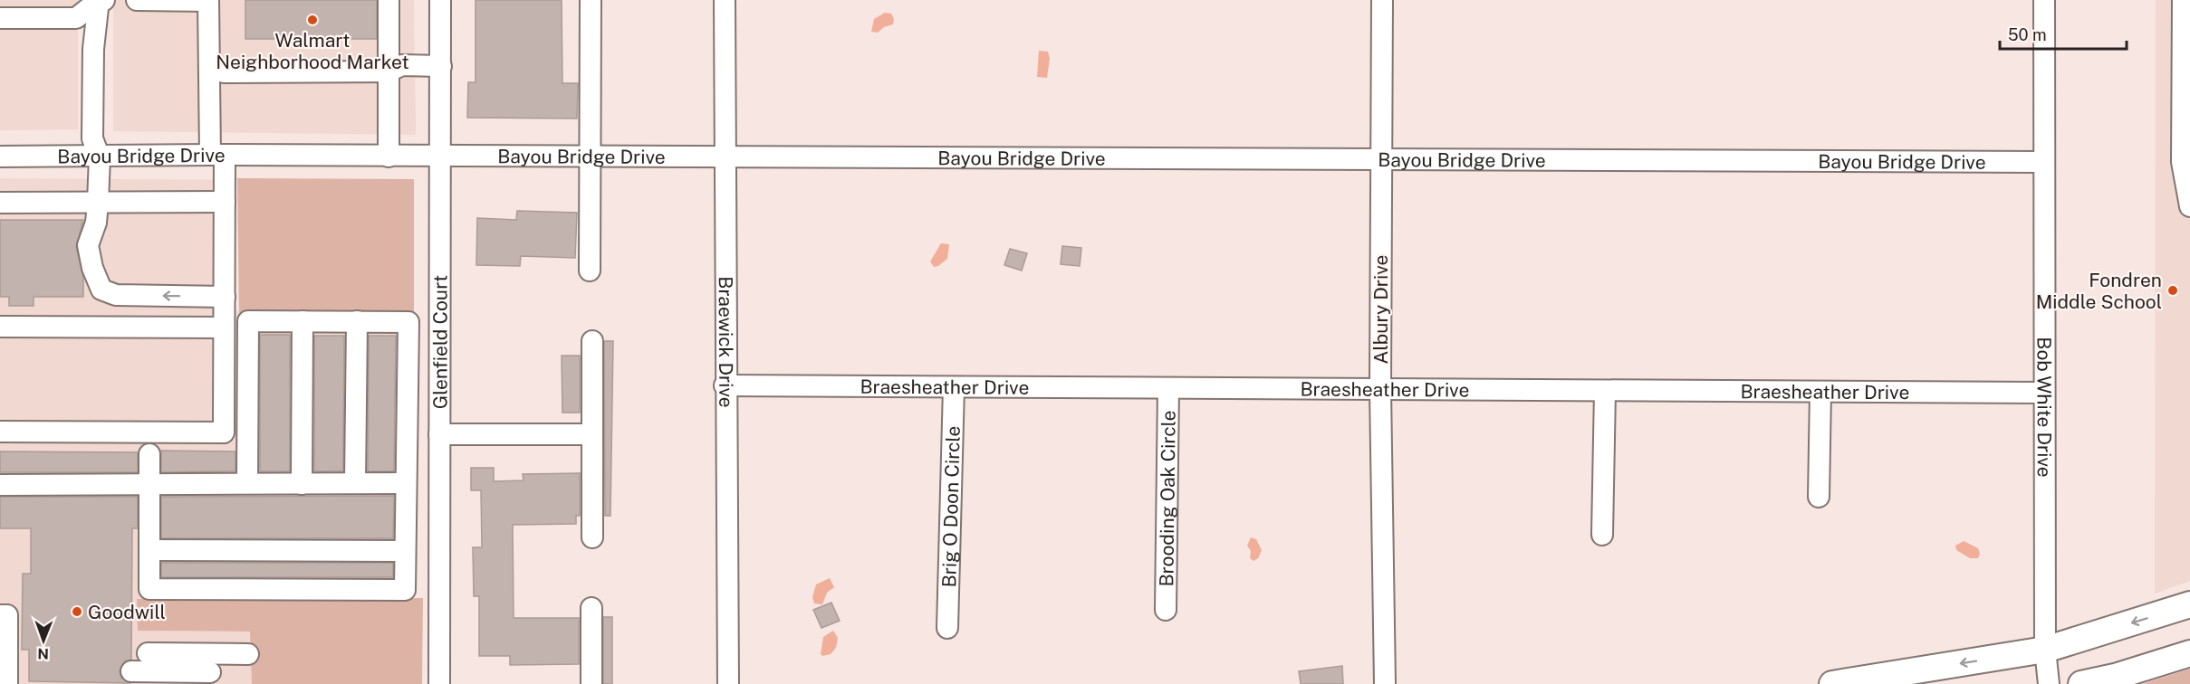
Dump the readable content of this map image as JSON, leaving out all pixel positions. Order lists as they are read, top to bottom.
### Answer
{
  "streets": {
    "street": [
      "Bayou Bridge Drive",
      "Albury Drive",
      "Glenfield Court",
      "Braewick Drive",
      "Braesheather Drive",
      "Bob White Drive",
      "Brooding Oak Circle",
      "Brig O Doon Circle"
    ]
  },
  "crossings": [
    ["Bayou Bridge Drive", "Albury Drive"],
    ["Bayou Bridge Drive", "Glenfield Court"],
    ["Bayou Bridge Drive", "Braewick Drive"],
    ["Bayou Bridge Drive", "Bob White Drive"],
    ["Albury Drive", "Braesheather Drive"],
    ["Braewick Drive", "Braesheather Drive"],
    ["Braesheather Drive", "Bob White Drive"],
    ["Braesheather Drive", "Brooding Oak Circle"],
    ["Braesheather Drive", "Brig O Doon Circle"]
  ],
  "places": ["Walmart Neighborhood Market", "Fondren Middle School", "Goodwill"],
  "scale_bar": "50 m",
  "north": "bottom"
}
